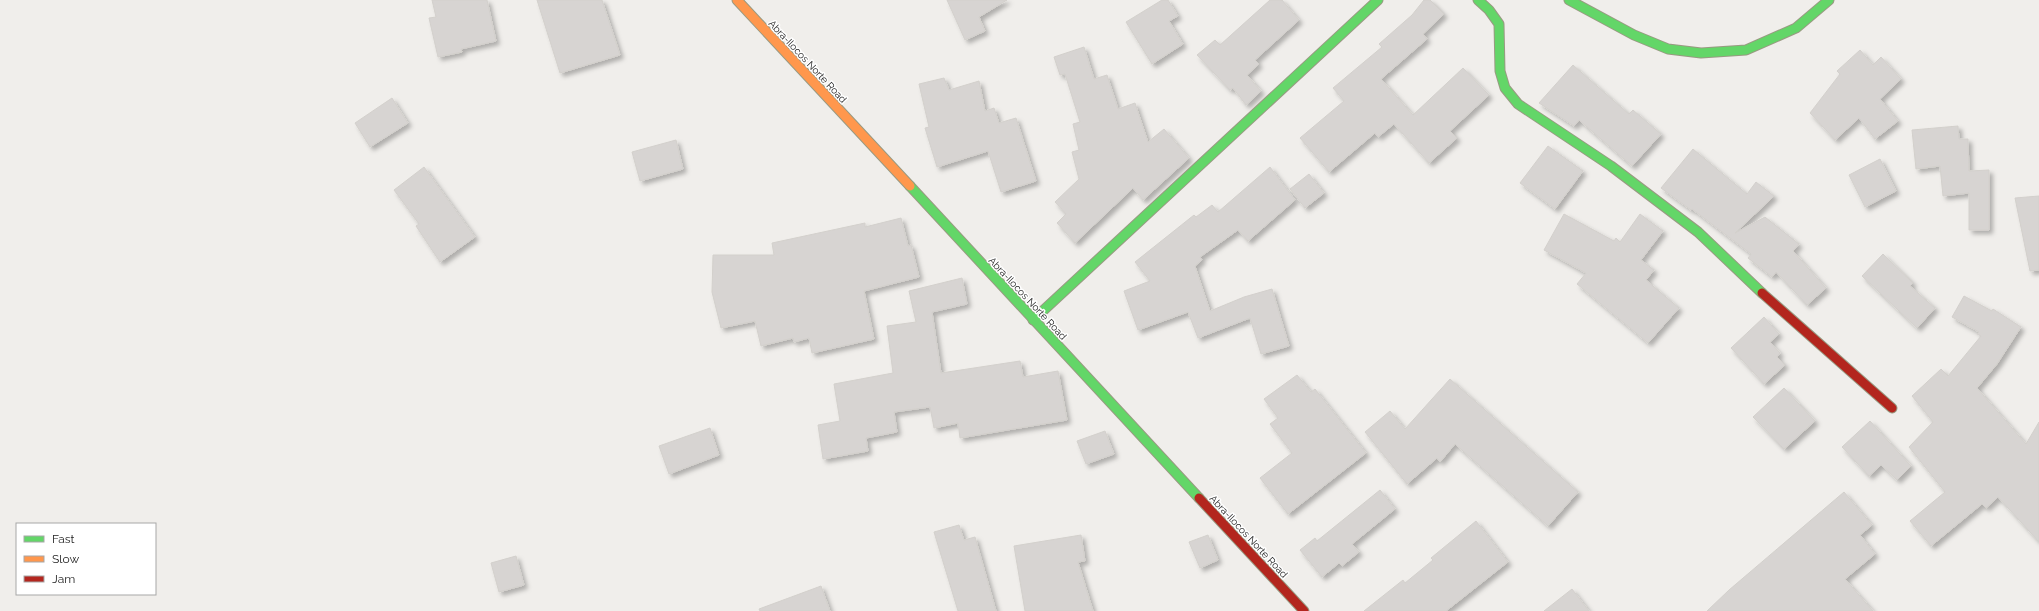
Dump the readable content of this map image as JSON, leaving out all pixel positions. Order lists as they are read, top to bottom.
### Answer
{
  "streets": {
    "street": ["Abra-Ilocos Norte Road"]
  },
  "legend": ["Fast", "Slow", "Jam"]
}
